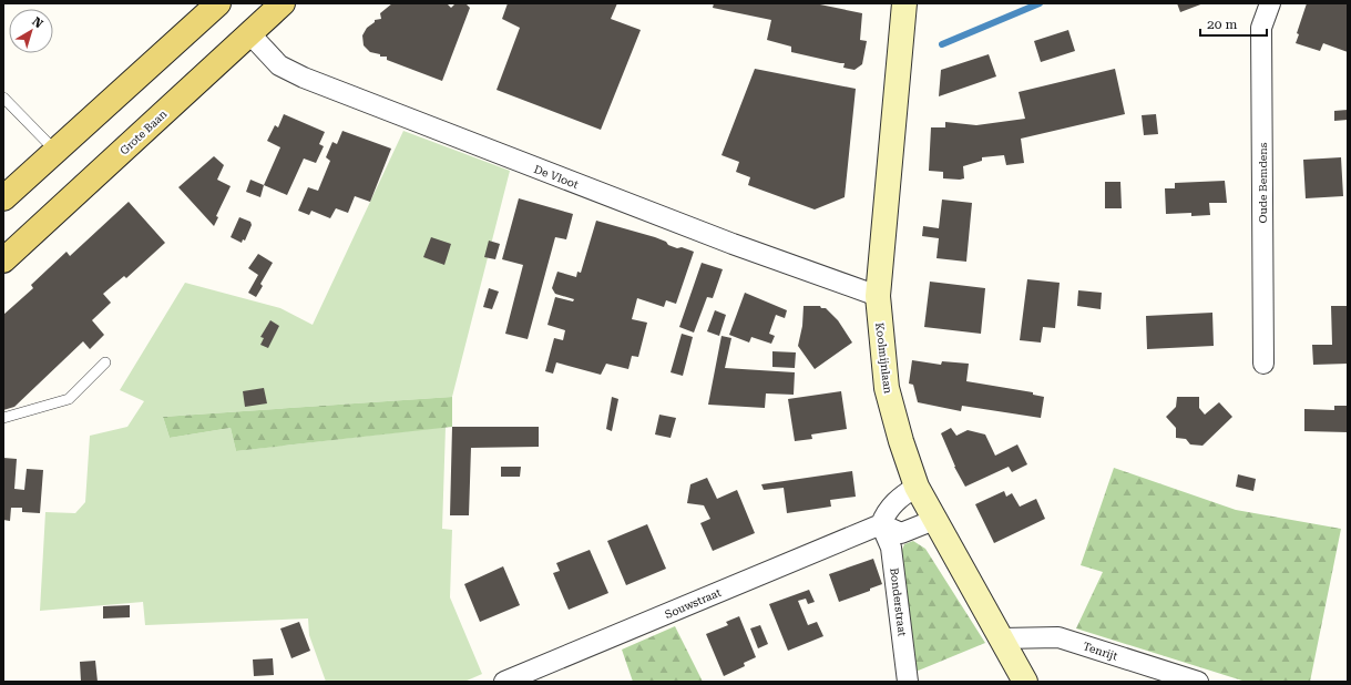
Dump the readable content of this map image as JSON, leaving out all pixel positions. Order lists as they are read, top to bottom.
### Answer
{
  "streets": {
    "main road": ["Grote Baan"],
    "street": [
      "De Vloot",
      "Oude Bemdens",
      "Koolmijnlaan",
      "Bonderstraat",
      "Souwstraat",
      "Tenrijt"
    ]
  },
  "crossings": [
    ["Grote Baan", "De Vloot"],
    ["De Vloot", "Koolmijnlaan"],
    ["Koolmijnlaan", "Tenrijt"],
    ["Bonderstraat", "Souwstraat"]
  ],
  "scale_bar": "20 m",
  "north": "top right"
}
